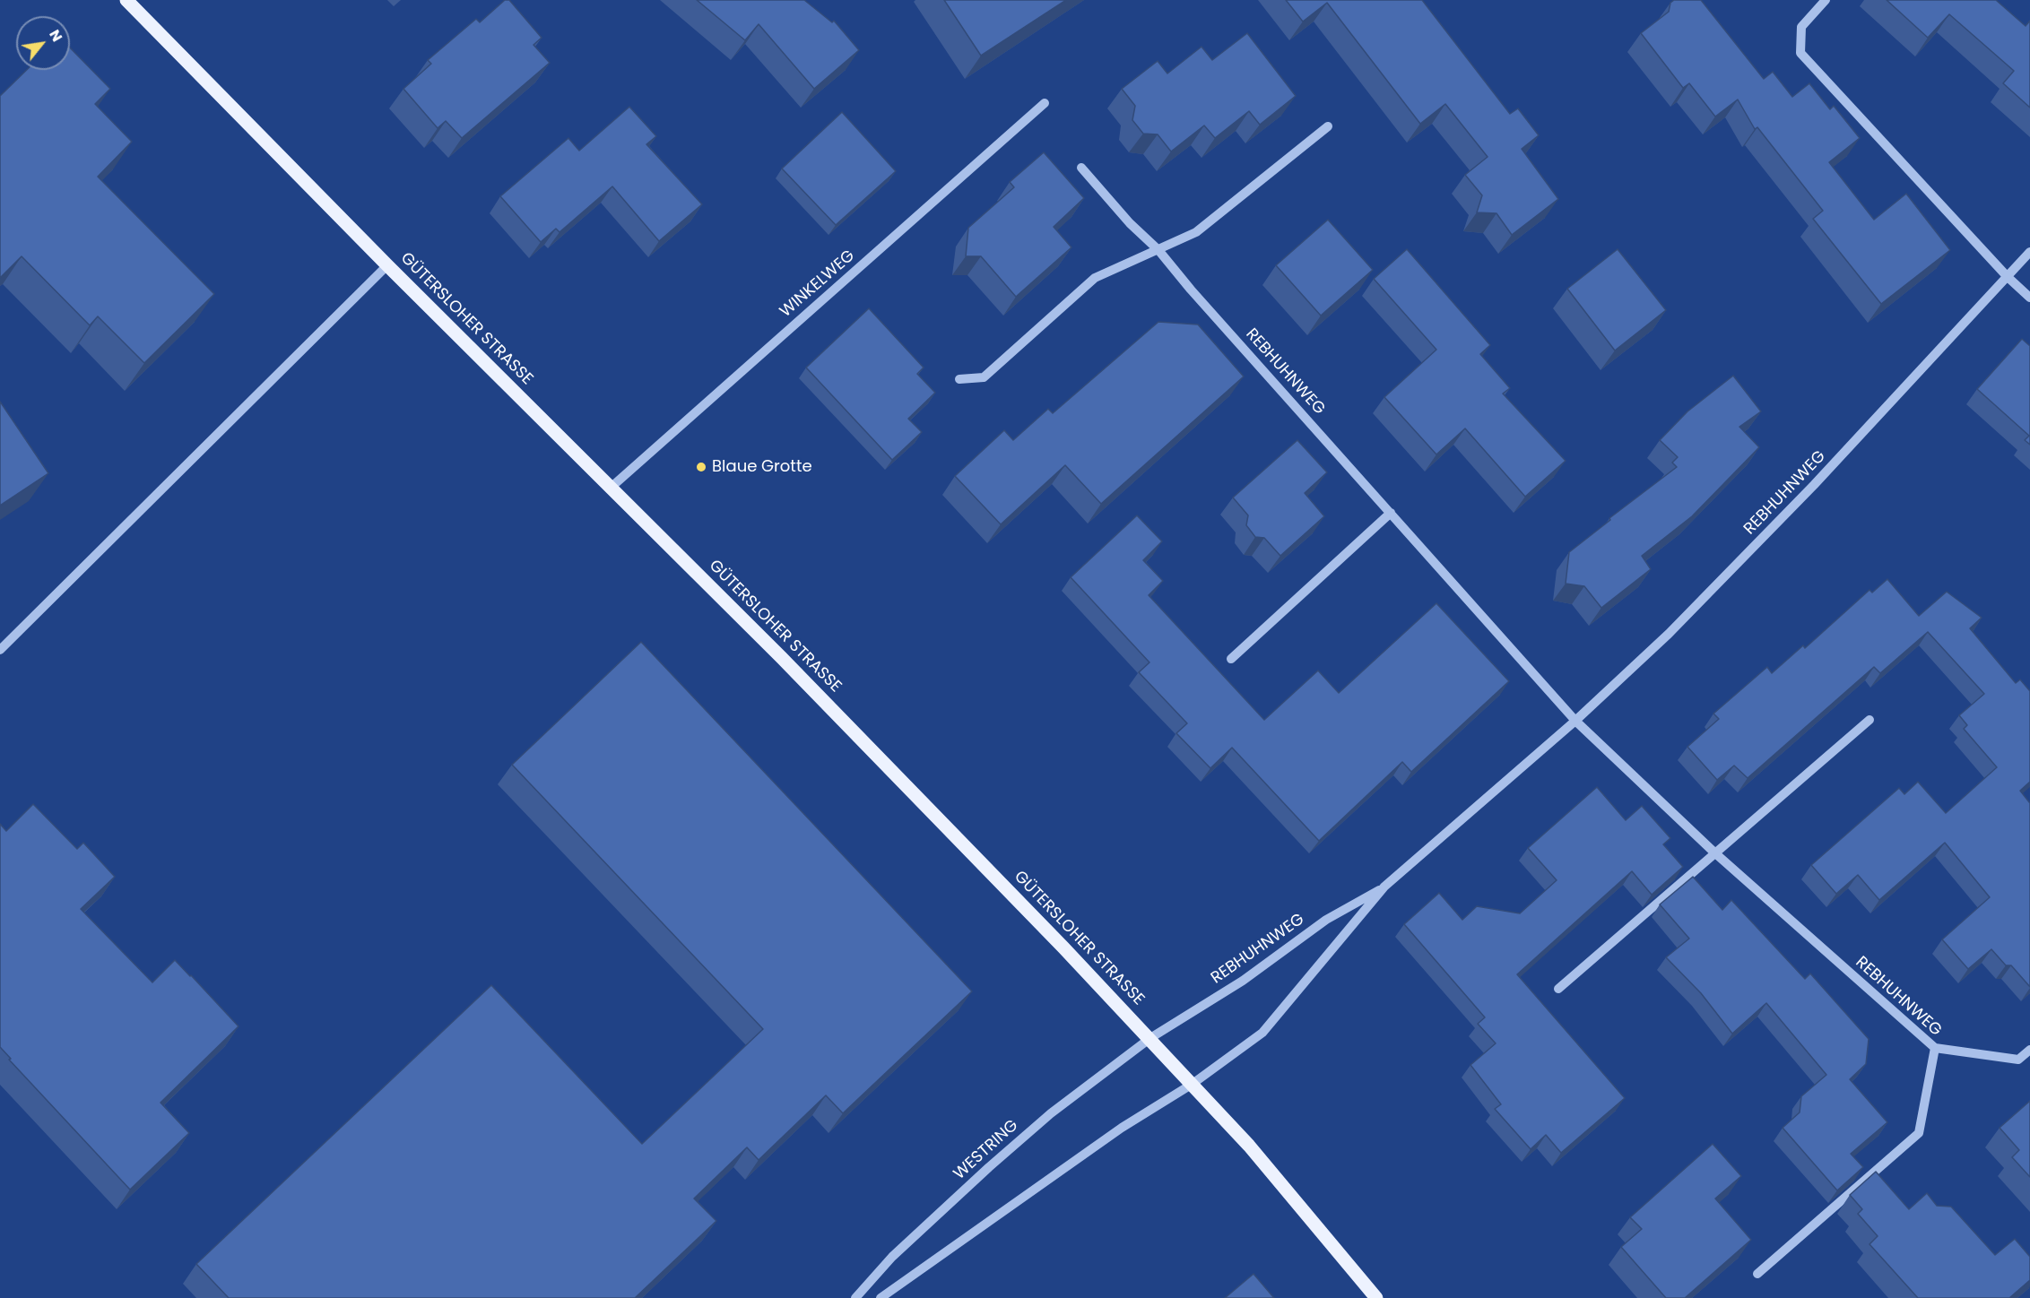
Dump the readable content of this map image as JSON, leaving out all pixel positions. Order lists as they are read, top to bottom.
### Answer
{
  "streets": {
    "main road": ["GÜTERSLOHER STRASSE"],
    "street": ["WINKELWEG", "REBHUHNWEG", "WESTRING"]
  },
  "crossings": [
    ["WINKELWEG", "GÜTERSLOHER STRASSE"],
    ["GÜTERSLOHER STRASSE", "REBHUHNWEG"],
    ["GÜTERSLOHER STRASSE", "WESTRING"],
    ["REBHUHNWEG", "WESTRING"]
  ],
  "places": ["Blaue Grotte"],
  "north": "top right"
}
